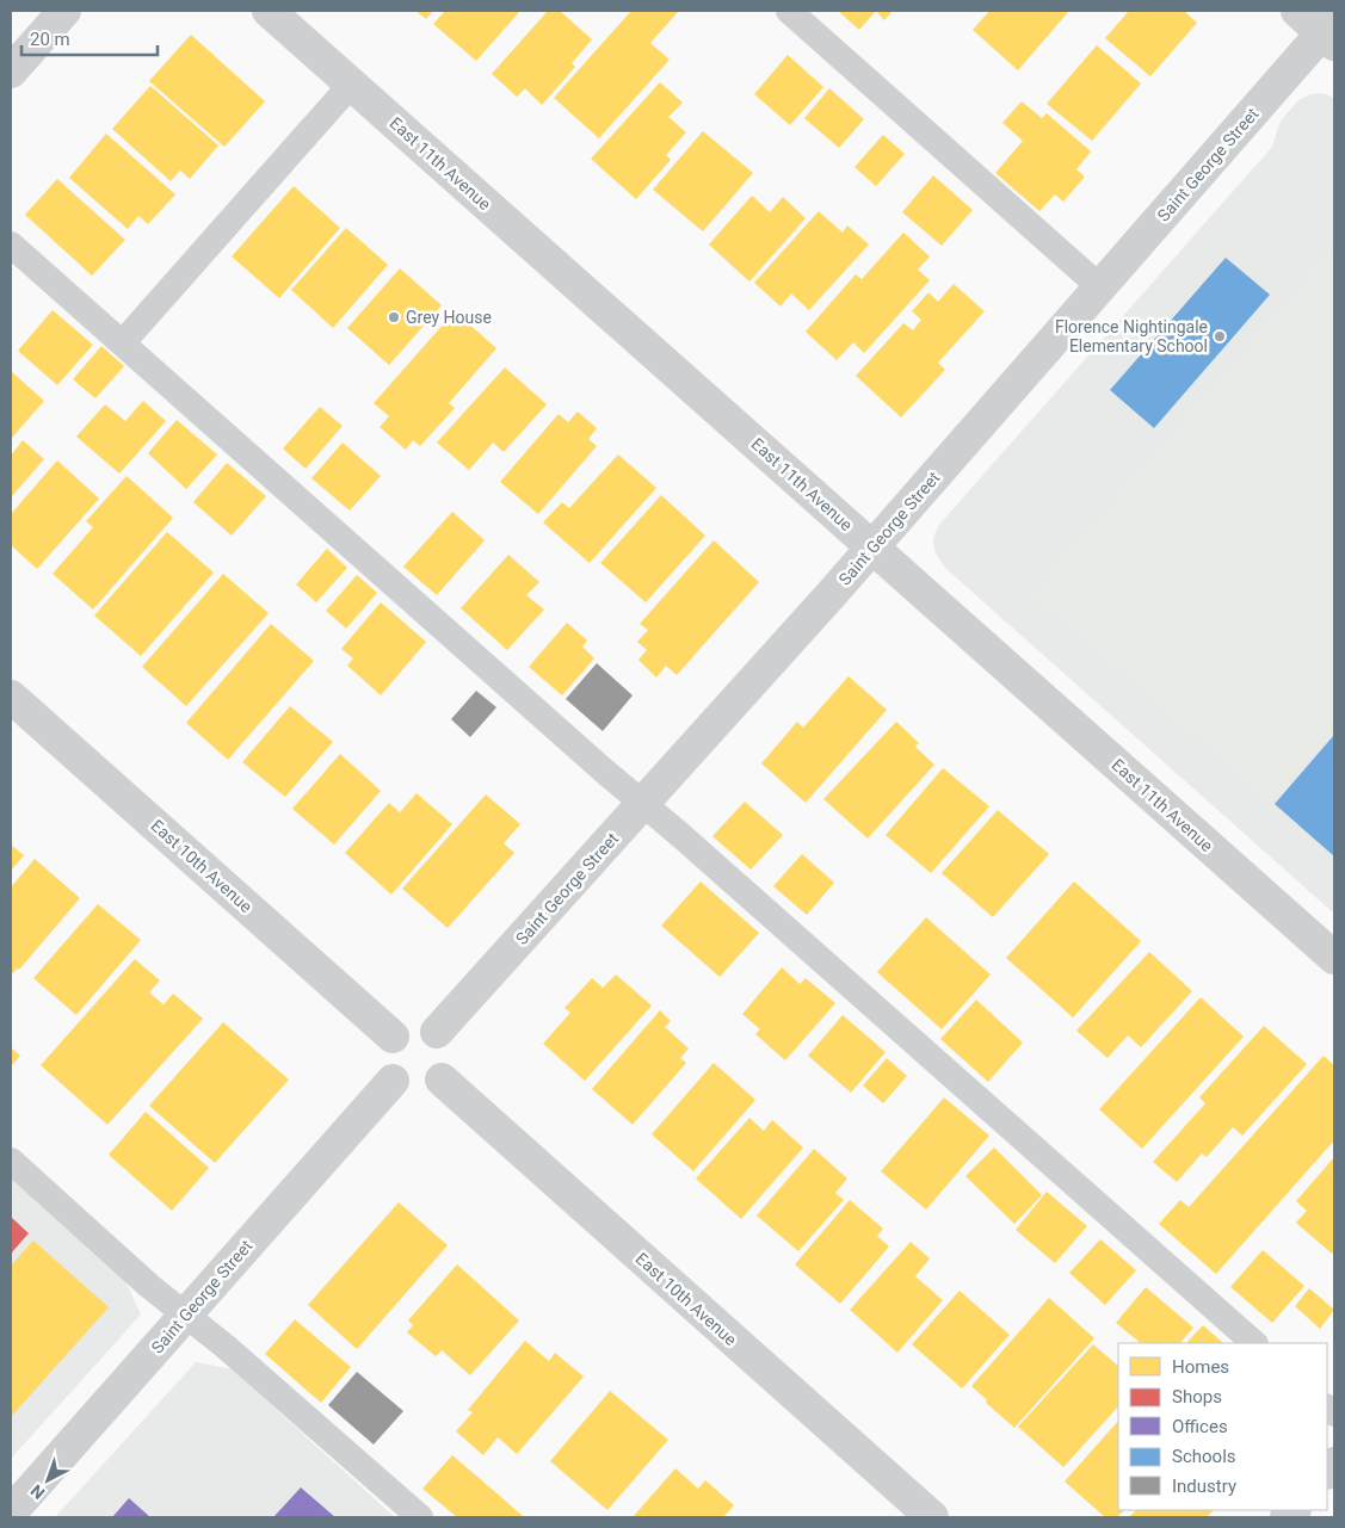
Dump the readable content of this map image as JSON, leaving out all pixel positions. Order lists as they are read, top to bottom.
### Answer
{
  "streets": {
    "street": ["East 11th Avenue", "Saint George Street", "East 10th Avenue"]
  },
  "crossings": [
    ["East 11th Avenue", "Saint George Street"],
    ["Saint George Street", "East 10th Avenue"]
  ],
  "places": ["Grey House", "Florence Nightingale Elementary School"],
  "legend": [
    "Homes",
    "Shops",
    "Offices",
    "Schools",
    "Industry"
  ],
  "scale_bar": "20 m",
  "north": "bottom left"
}
